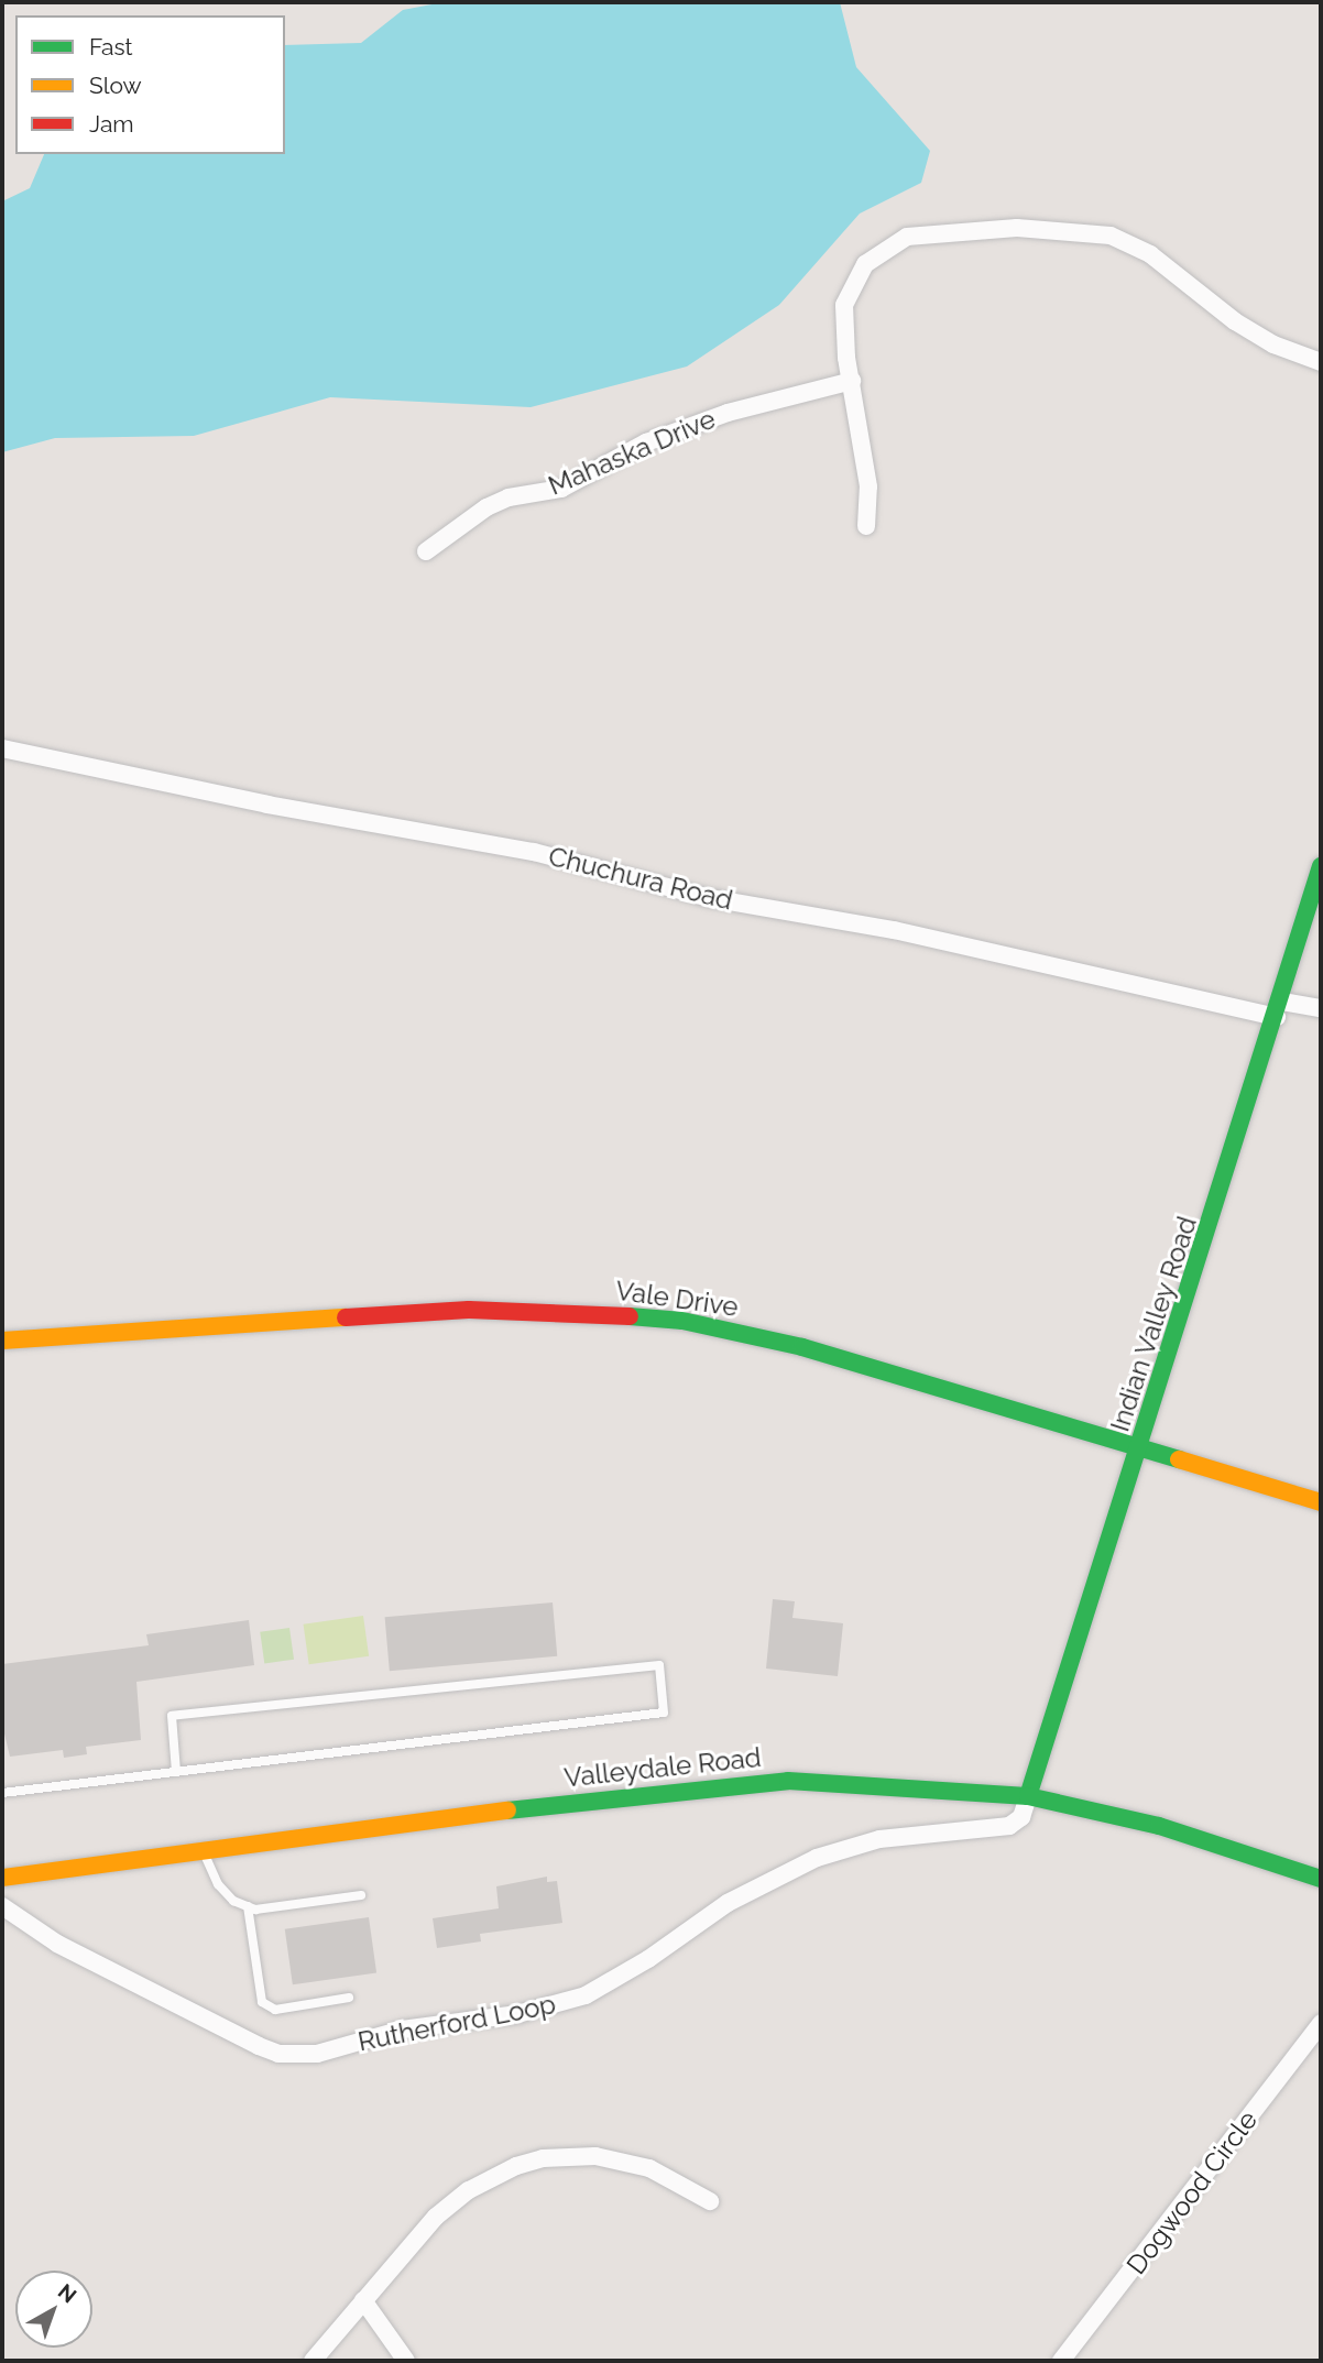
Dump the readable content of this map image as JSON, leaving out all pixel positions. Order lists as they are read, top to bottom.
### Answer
{
  "streets": {
    "street": [
      "Mahaska Drive",
      "Chuchura Road",
      "Vale Drive",
      "Indian Valley Road",
      "Valleydale Road",
      "Rutherford Loop",
      "Dogwood Circle"
    ]
  },
  "crossings": [
    ["Chuchura Road", "Indian Valley Road"],
    ["Vale Drive", "Indian Valley Road"],
    ["Indian Valley Road", "Valleydale Road"],
    ["Indian Valley Road", "Rutherford Loop"],
    ["Valleydale Road", "Rutherford Loop"]
  ],
  "legend": ["Fast", "Slow", "Jam"],
  "north": "top right"
}
